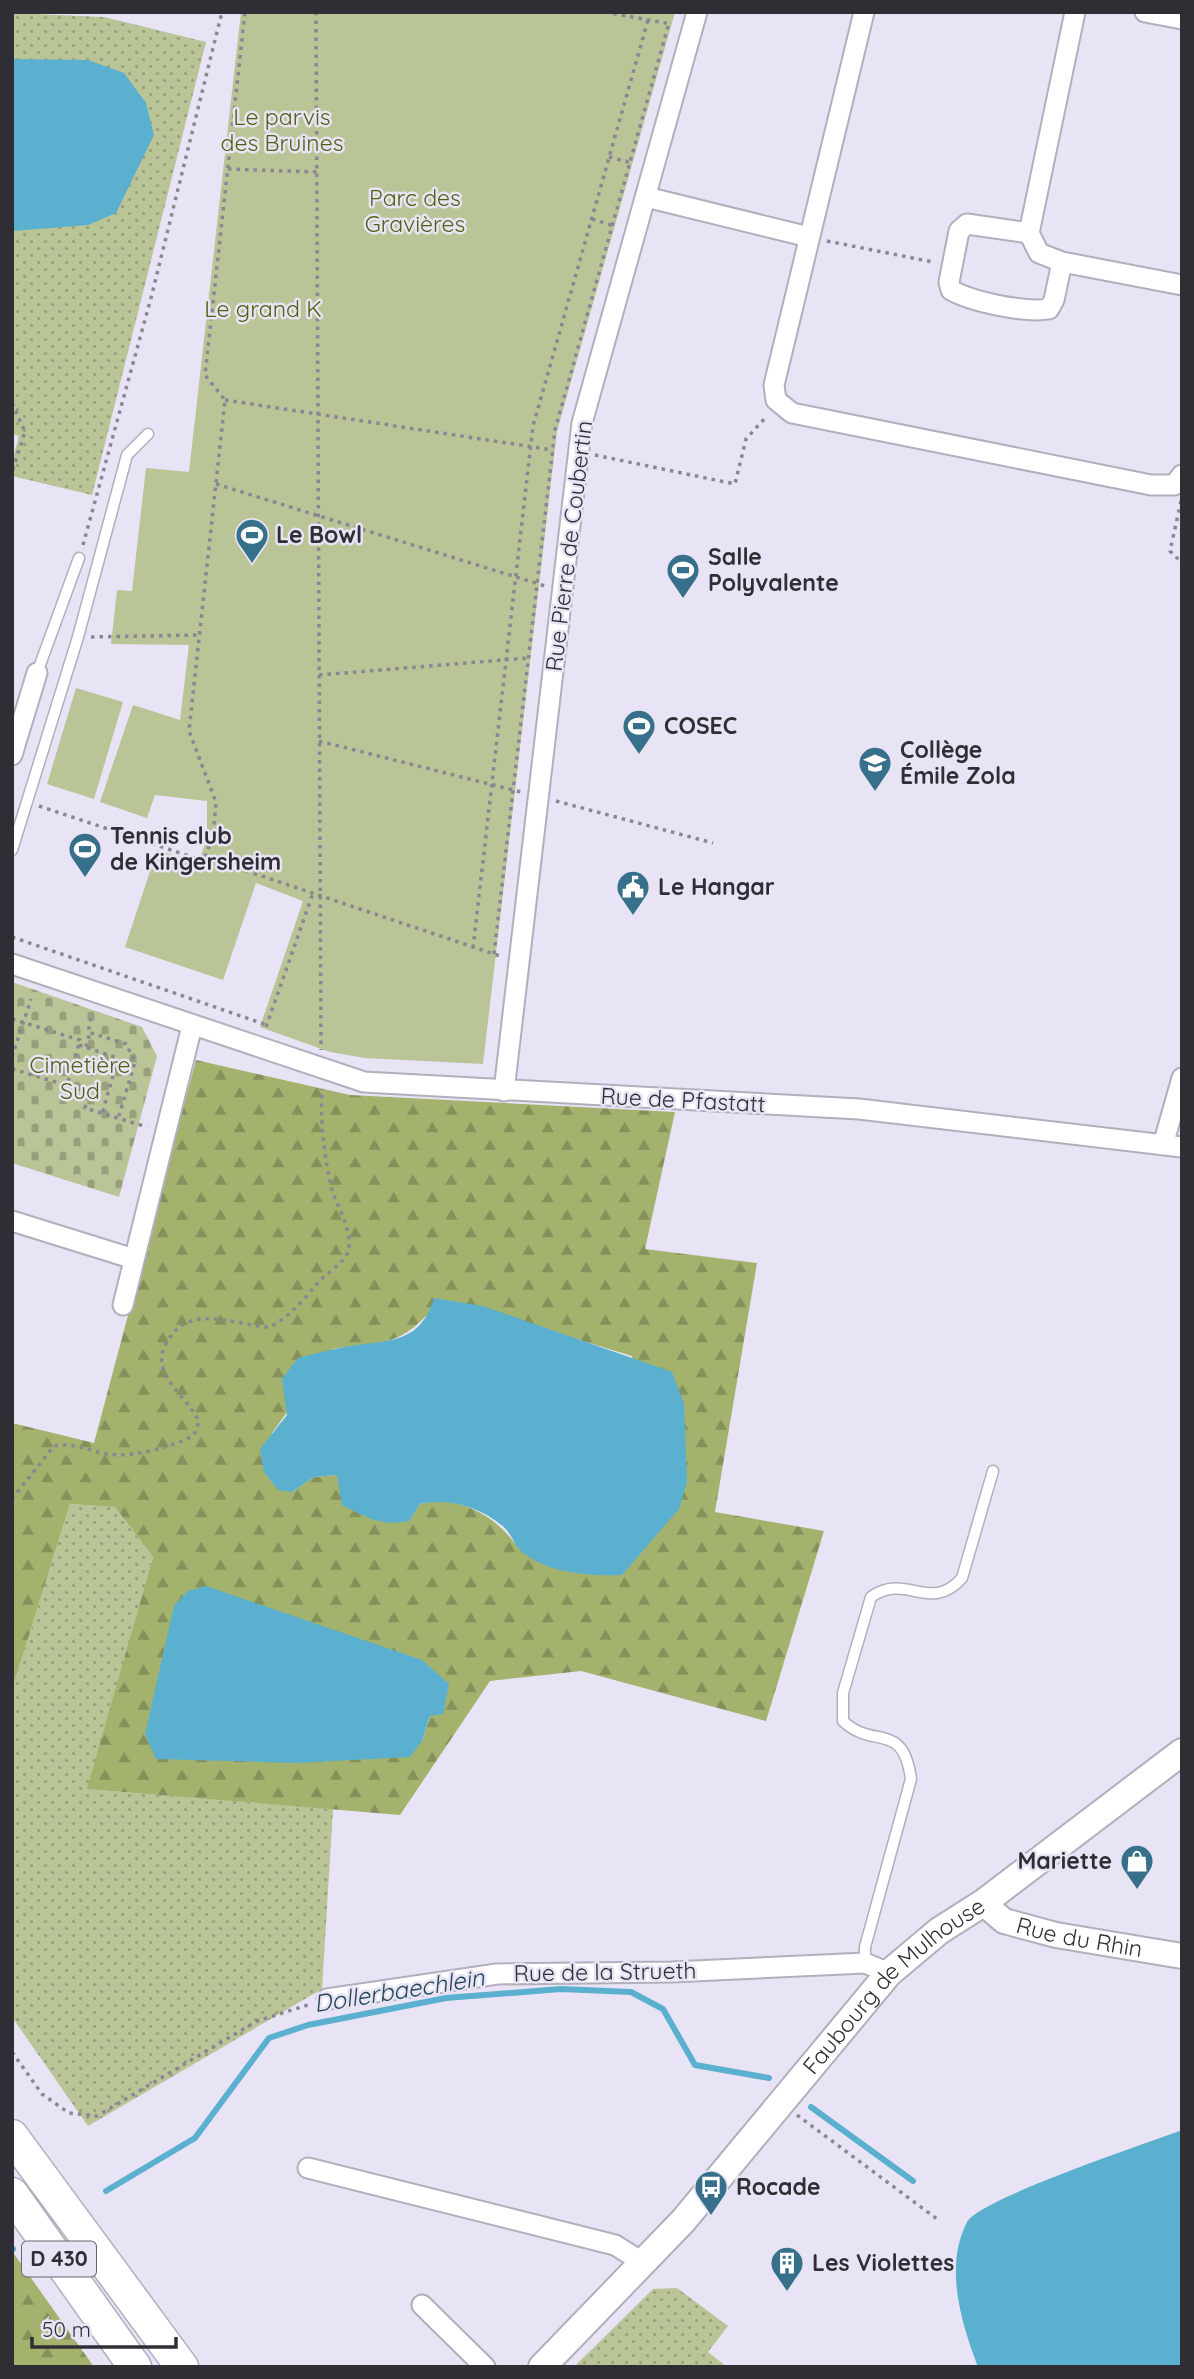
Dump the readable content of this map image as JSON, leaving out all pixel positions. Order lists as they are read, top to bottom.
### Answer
{
  "streets": {
    "highway": ["D 430"],
    "main road": ["Faubourg de Mulhouse"],
    "street": [
      "Rue Pierre de Coubertin",
      "Rue de Pfastatt",
      "Rue du Rhin",
      "Rue de la Strueth"
    ]
  },
  "crossings": [
    ["Rue Pierre de Coubertin", "Rue de Pfastatt"],
    ["Rue du Rhin", "Faubourg de Mulhouse"],
    ["Rue de la Strueth", "Faubourg de Mulhouse"]
  ],
  "water": ["Dollerbaechlein"],
  "parks": [
    "Le parvis des Bruines",
    "Parc des Gravières",
    "Le grand K",
    "Cimetière Sud"
  ],
  "places": {
    "sports": [
      "Le Bowl",
      "Salle Polyvalente",
      "COSEC",
      "Tennis club de Kingersheim"
    ],
    "school or university": ["Collège Émile Zola"],
    "public building": ["Le Hangar"],
    "shop": ["Mariette"],
    "bus stop": ["Rocade"],
    "building": ["Les Violettes"]
  },
  "scale_bar": "50 m"
}
